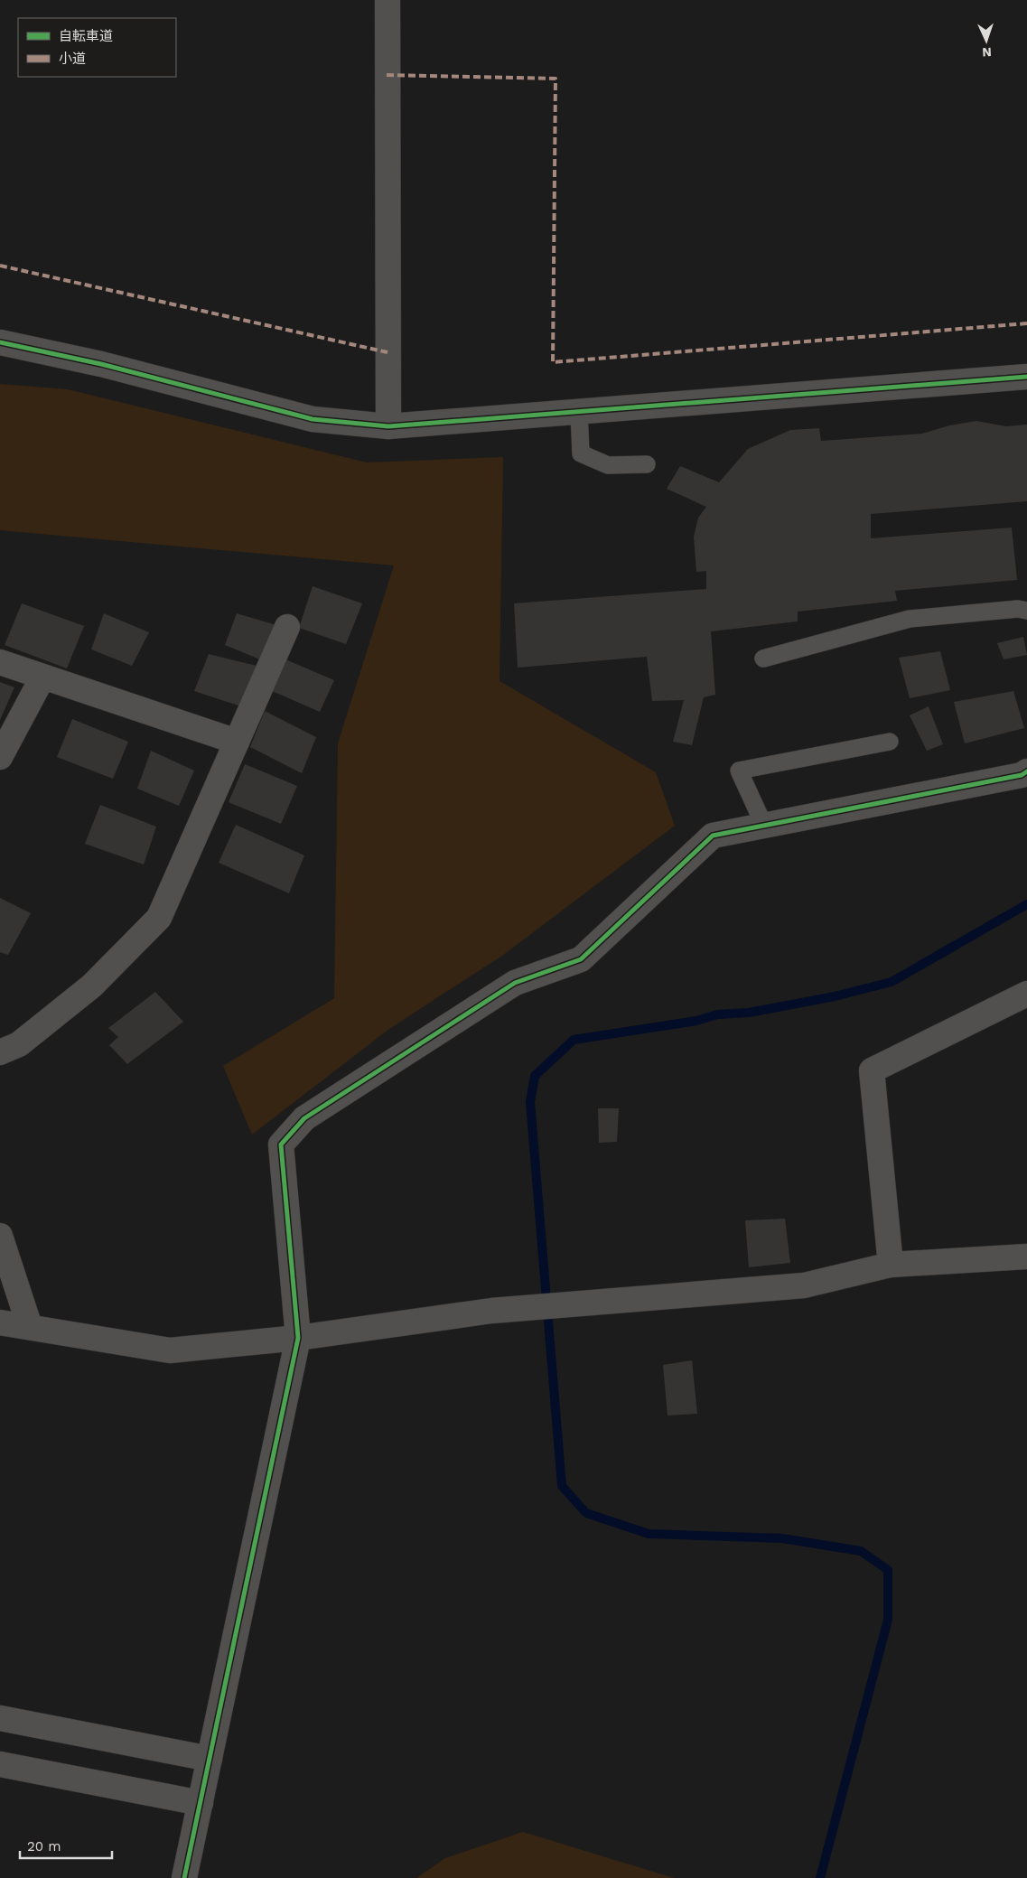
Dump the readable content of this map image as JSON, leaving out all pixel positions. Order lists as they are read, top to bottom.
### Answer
{
  "legend": ["自転車道", "小道"],
  "scale_bar": "20 m",
  "north": "bottom"
}
